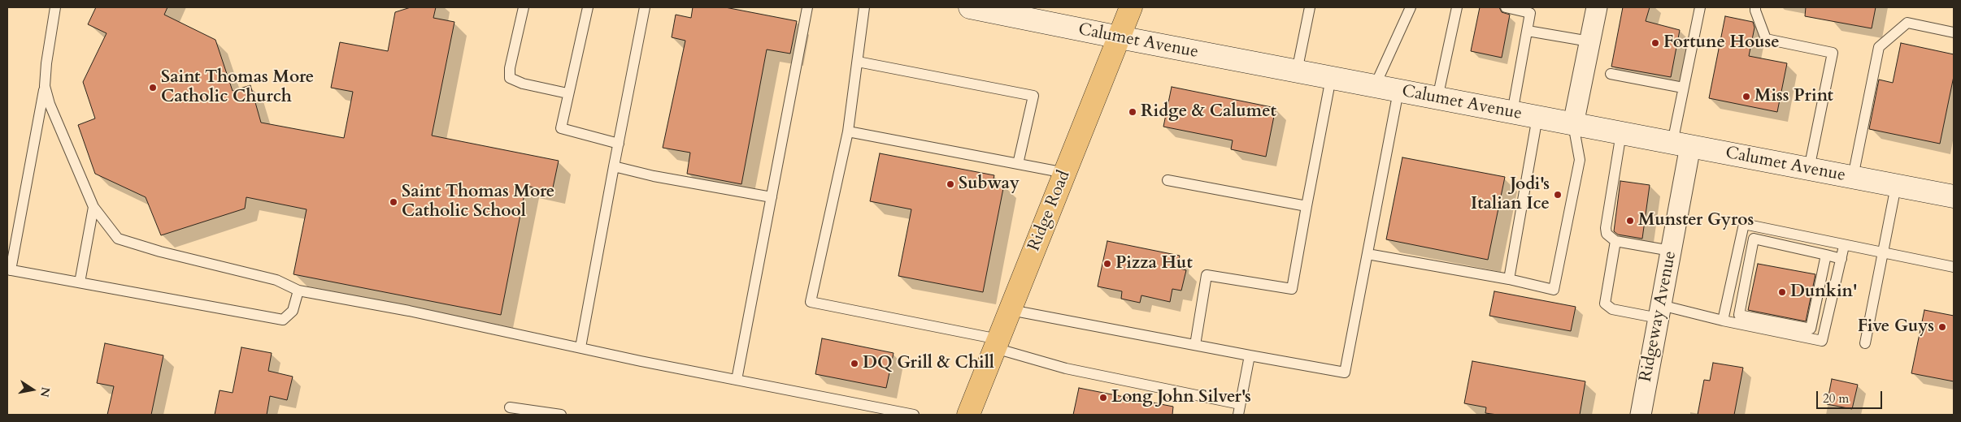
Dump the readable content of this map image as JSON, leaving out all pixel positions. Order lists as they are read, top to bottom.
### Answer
{
  "streets": {
    "main road": ["Calumet Avenue", "Ridge Road"],
    "street": ["Ridgeway Avenue"]
  },
  "crossings": [
    ["Calumet Avenue", "Ridge Road"],
    ["Calumet Avenue", "Ridgeway Avenue"]
  ],
  "places": [
    "Fortune House",
    "Saint Thomas More Catholic Church",
    "Miss Print",
    "Ridge & Calumet",
    "Subway",
    "Jodi's Italian Ice",
    "Saint Thomas More Catholic School",
    "Munster Gyros",
    "Pizza Hut",
    "Dunkin'",
    "Five Guys",
    "DQ Grill & Chill",
    "Long John Silver's"
  ],
  "scale_bar": "20 m",
  "north": "right"
}
